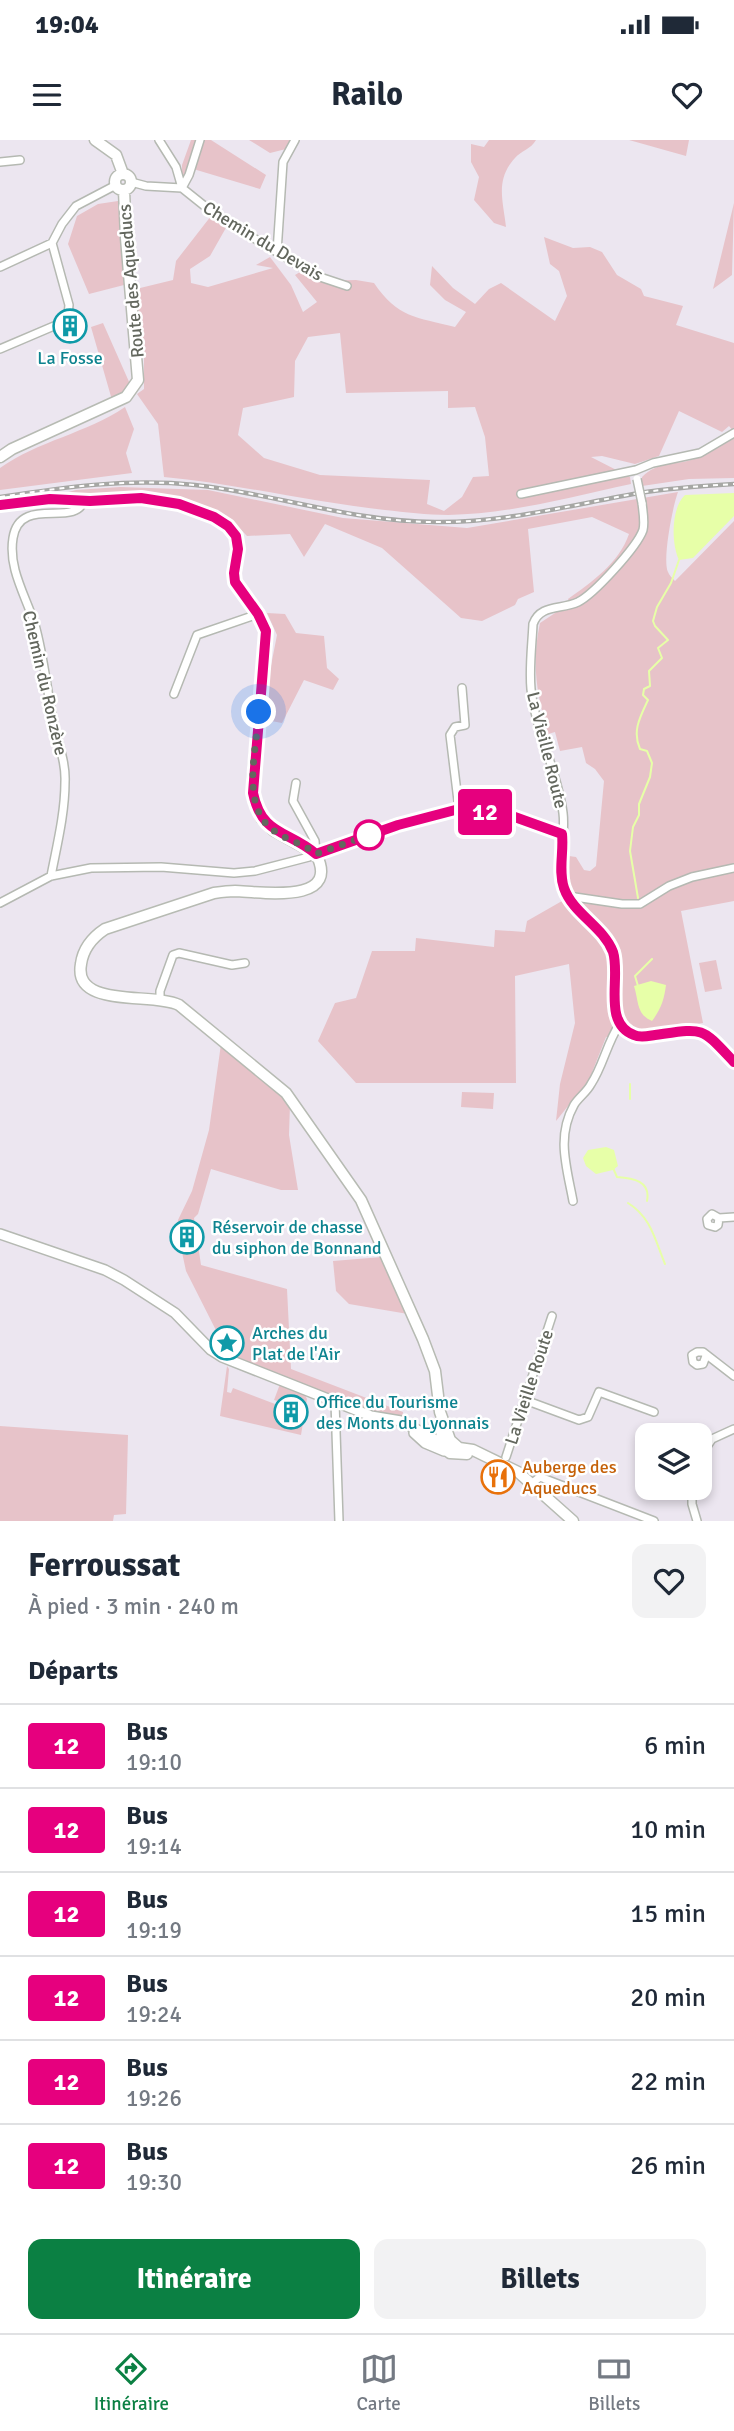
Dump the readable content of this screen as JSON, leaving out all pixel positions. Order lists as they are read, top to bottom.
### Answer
{
  "streets": {
    "main road": ["Route des Aqueducs"],
    "street": ["Chemin du Devais", "Chemin du Ronzère", "La Vieille Route"]
  },
  "places": {
    "building": ["La Fosse", "Réservoir de chasse du siphon de Bonnand", "Office du Tourisme des Monts du Lyonnais"],
    "place": ["Arches du Plat de l'Air"],
    "restaurant": ["Auberge des Aqueducs"]
  },
  "lines": ["bus line 12"],
  "page": {
    "status": "19:04",
    "header": "Railo",
    "on_map": "12",
    "heading": [
      ["Ferroussat", "À pied · 3 min · 240 m"],
      "Départs"
    ],
    "list": [
      {
        "mark": "12",
        "name": "Bus",
        "note": "19:10",
        "value": "6 min"
      },
      {
        "mark": "12",
        "name": "Bus",
        "note": "19:14",
        "value": "10 min"
      },
      {
        "mark": "12",
        "name": "Bus",
        "note": "19:19",
        "value": "15 min"
      },
      {
        "mark": "12",
        "name": "Bus",
        "note": "19:24",
        "value": "20 min"
      },
      {
        "mark": "12",
        "name": "Bus",
        "note": "19:26",
        "value": "22 min"
      },
      {
        "mark": "12",
        "name": "Bus",
        "note": "19:30",
        "value": "26 min"
      }
    ],
    "buttons": ["Itinéraire", "Billets"],
    "tabs": ["Itinéraire", "Carte", "Billets"]
  }
}
